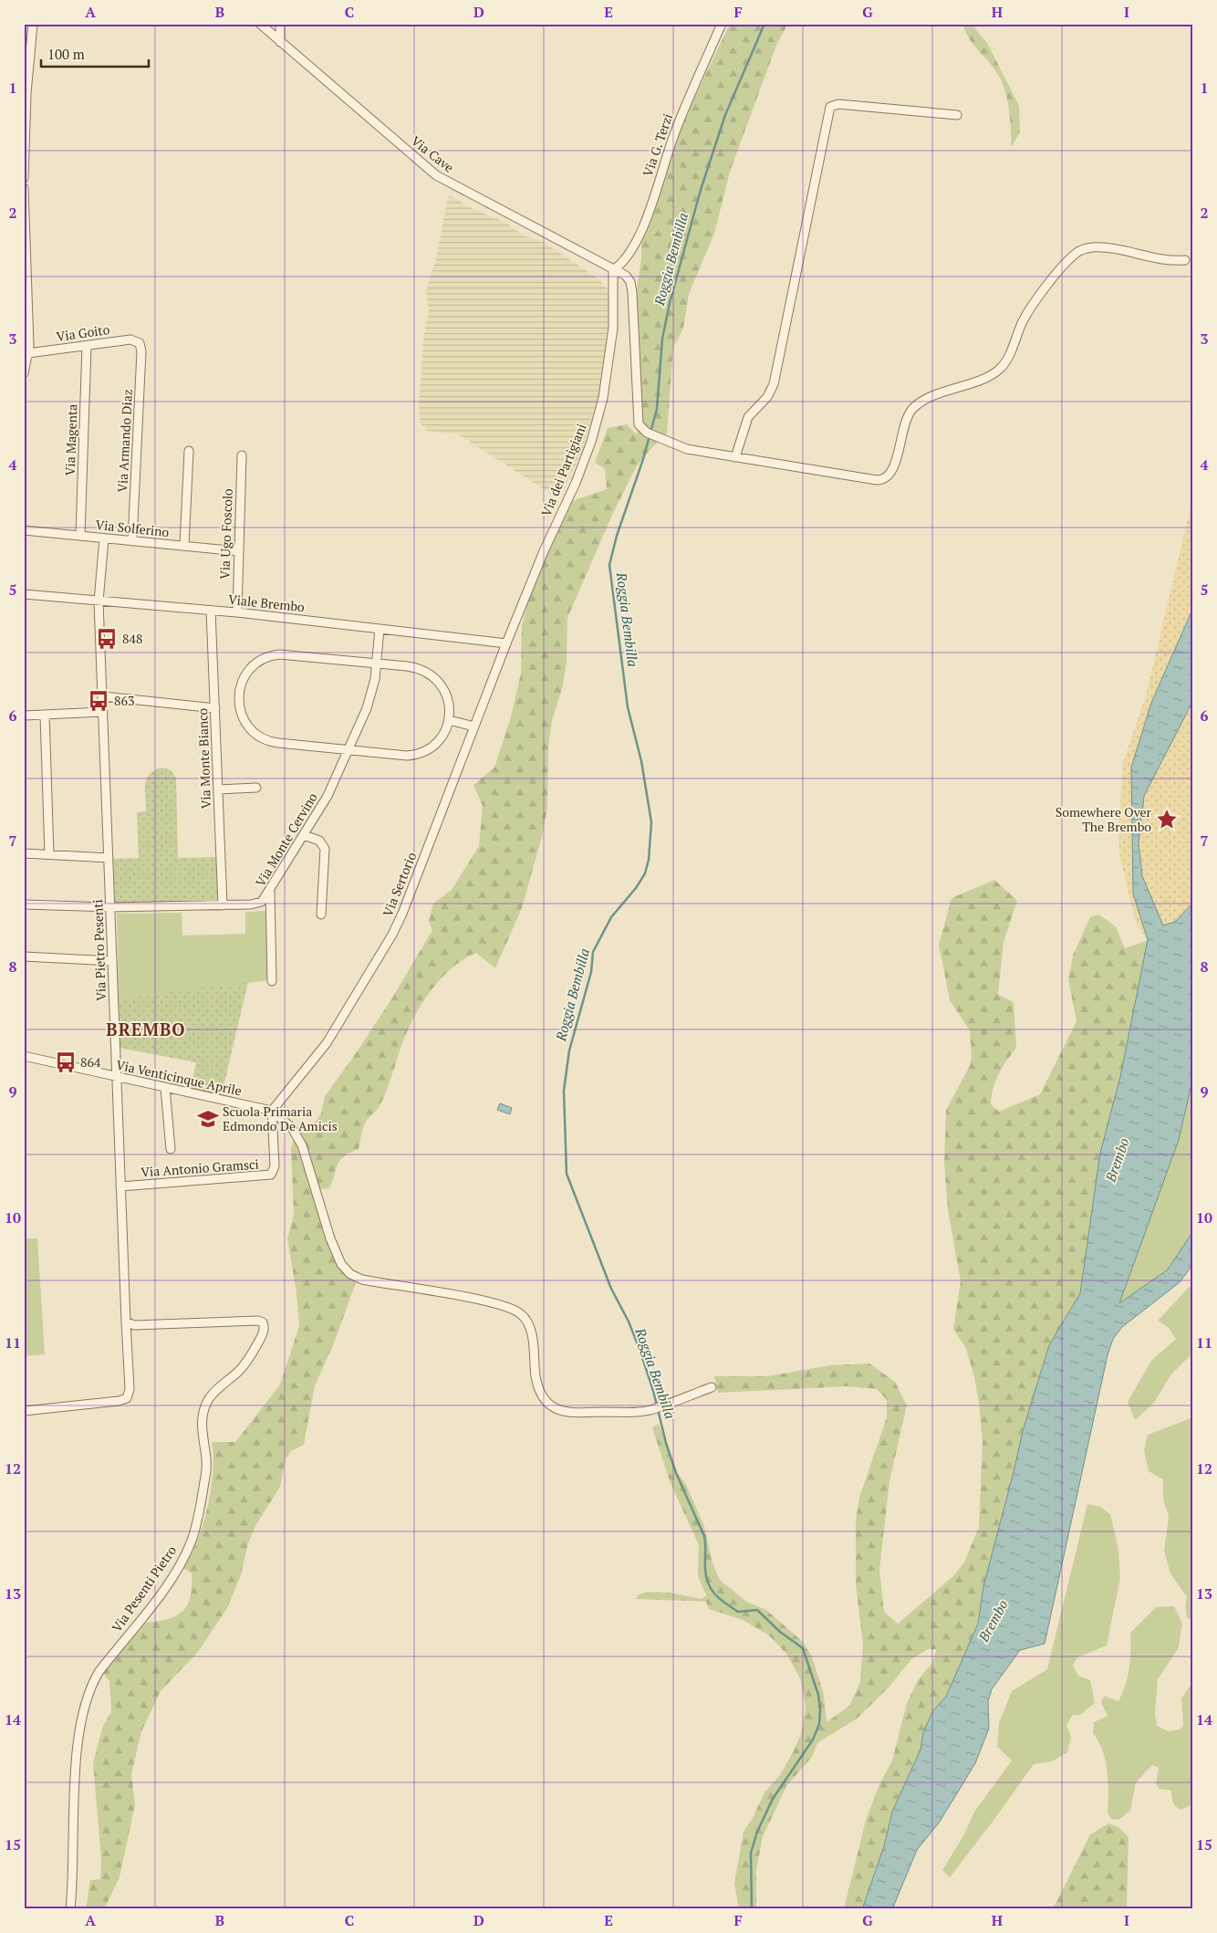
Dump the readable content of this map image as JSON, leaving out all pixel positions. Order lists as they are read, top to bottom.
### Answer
{
  "streets": {
    "street": [
      "Via G. Terzi",
      "Via Cave",
      "Via Goito",
      "Via Magenta",
      "Via Armando Diaz",
      "Via dei Partigiani",
      "Via Solferino",
      "Via Ugo Foscolo",
      "Viale Brembo",
      "Via Monte Bianco",
      "Via Monte Cervino",
      "Via Sertorio",
      "Via Pietro Pesenti",
      "Via Venticinque Aprile",
      "Via Antonio Gramsci",
      "Via Pesenti Pietro"
    ]
  },
  "crossings": [
    ["Via G. Terzi", "Via Cave"],
    ["Via G. Terzi", "Via dei Partigiani"],
    ["Via Cave", "Via dei Partigiani"],
    ["Via Goito", "Via Magenta"],
    ["Via Goito", "Via Armando Diaz"],
    ["Via Magenta", "Via Solferino"],
    ["Via Armando Diaz", "Via Solferino"],
    ["Via dei Partigiani", "Viale Brembo"],
    ["Via dei Partigiani", "Via Sertorio"],
    ["Via Solferino", "Via Ugo Foscolo"],
    ["Via Solferino", "Via Pietro Pesenti"],
    ["Via Ugo Foscolo", "Viale Brembo"],
    ["Viale Brembo", "Via Monte Bianco"],
    ["Viale Brembo", "Via Monte Cervino"],
    ["Viale Brembo", "Via Sertorio"],
    ["Viale Brembo", "Via Pietro Pesenti"],
    ["Via Monte Bianco", "Via Monte Cervino"],
    ["Via Monte Cervino", "Via Pietro Pesenti"],
    ["Via Sertorio", "Via Venticinque Aprile"],
    ["Via Sertorio", "Via Antonio Gramsci"],
    ["Via Pietro Pesenti", "Via Venticinque Aprile"],
    ["Via Pietro Pesenti", "Via Antonio Gramsci"],
    ["Via Pietro Pesenti", "Via Pesenti Pietro"],
    ["Via Venticinque Aprile", "Via Antonio Gramsci"]
  ],
  "districts": ["BREMBO"],
  "water": ["Roggia Bembilla", "Brembo"],
  "places": {
    "bus stop": ["848", "863", "864"],
    "place": ["Somewhere Over The Brembo"],
    "school or university": ["Scuola Primaria Edmondo De Amicis"]
  },
  "scale_bar": "100 m",
  "grid": {
    "columns": [
      "A",
      "B",
      "C",
      "D",
      "E",
      "F",
      "G",
      "H",
      "I"
    ],
    "rows": [
      "1",
      "2",
      "3",
      "4",
      "5",
      "6",
      "7",
      "8",
      "9",
      "10",
      "11",
      "12",
      "13",
      "14",
      "15"
    ]
  }
}
